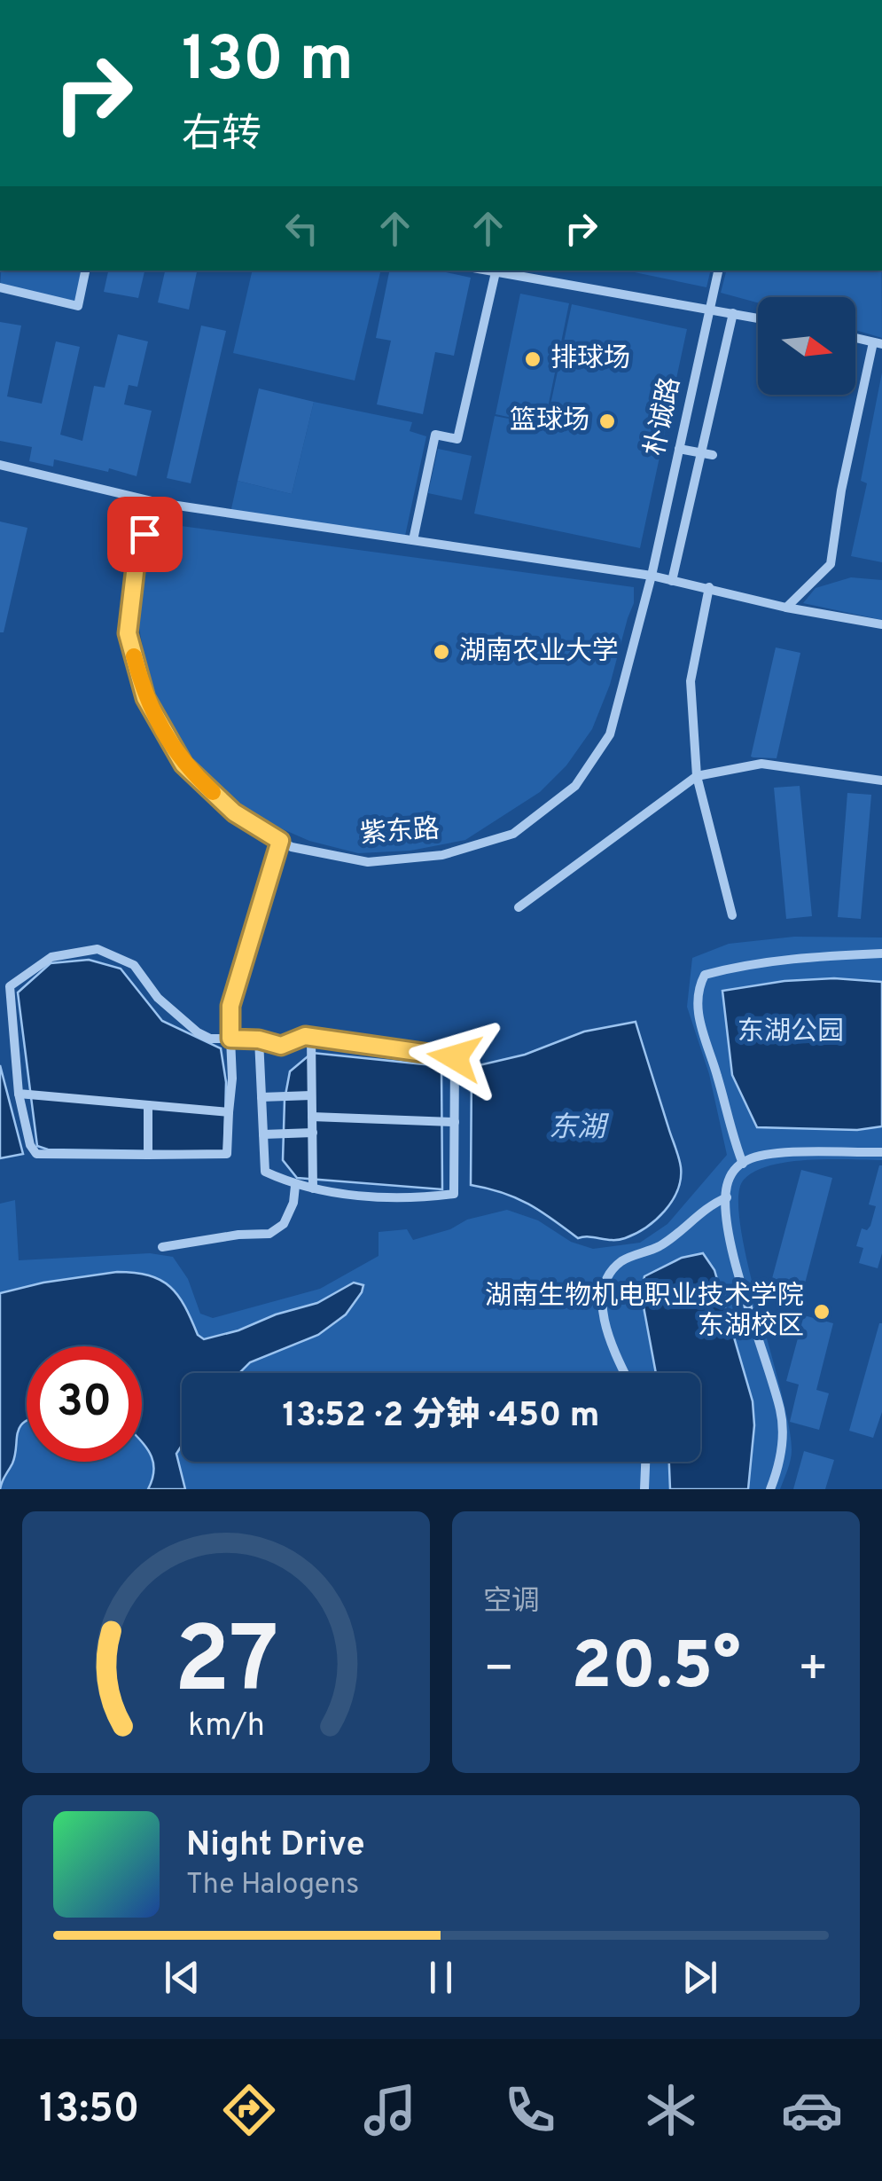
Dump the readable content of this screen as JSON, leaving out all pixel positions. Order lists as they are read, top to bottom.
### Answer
{
  "streets": {
    "street": ["朴诚路", "紫东路"]
  },
  "crossings": [
    ["朴诚路", "紫东路"]
  ],
  "water": ["东湖"],
  "parks": ["东湖公园"],
  "places": [
    "排球场",
    "篮球场",
    "湖南农业大学",
    "湖南生物机电职业技术学院 东湖校区"
  ],
  "north": "right",
  "page": {
    "turn": ["130 m", "右转"],
    "limit": "30",
    "trip": "13:52 · 2 分钟 · 450 m",
    "tile": "空调",
    "heat": ["−", "20.5°", "+"],
    "song": ["Night Drive", "The Halogens"],
    "tabs": "13:50",
    "gauge": ["27", "km/h"]
  }
}
